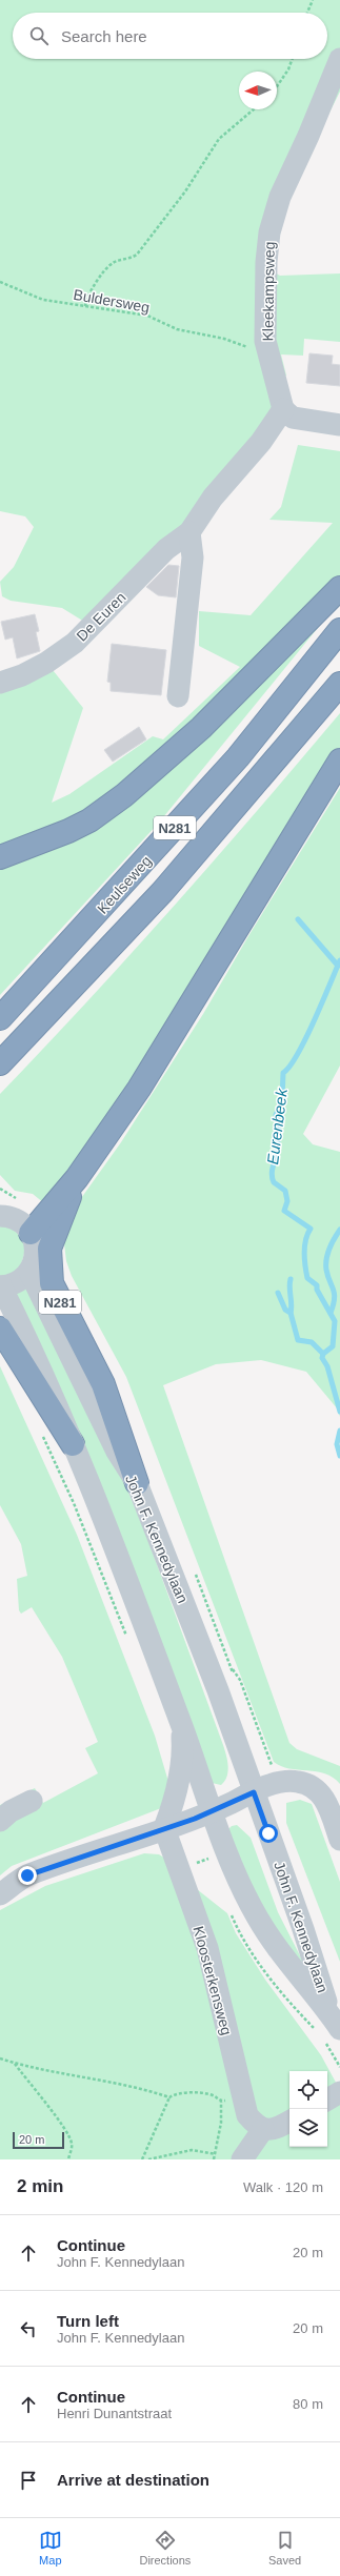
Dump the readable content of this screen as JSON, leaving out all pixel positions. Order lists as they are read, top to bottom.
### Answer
{
  "streets": {
    "highway": ["N281", "Keulseweg"],
    "street": [
      "Kleekampsweg",
      "De Euren",
      "John F. Kennedylaan",
      "Kloosterkensweg"
    ],
    "path": ["Buldersweg"]
  },
  "crossings": [
    ["Kleekampsweg", "Buldersweg"],
    ["Kleekampsweg", "De Euren"],
    ["N281", "John F. Kennedylaan"]
  ],
  "water": ["Eurenbeek"],
  "scale_bar": "20 m",
  "north": "left",
  "page": {
    "search": "Search here",
    "scale": "20 m",
    "heading": ["2 min", "Walk · 120 m"],
    "list": [
      ["Continue", "John F. Kennedylaan", "20 m"],
      ["Turn left", "John F. Kennedylaan", "20 m"],
      ["Continue", "Henri Dunantstraat", "80 m"],
      "Arrive at destination"
    ],
    "nav": ["Map", "Directions", "Saved"]
  }
}
